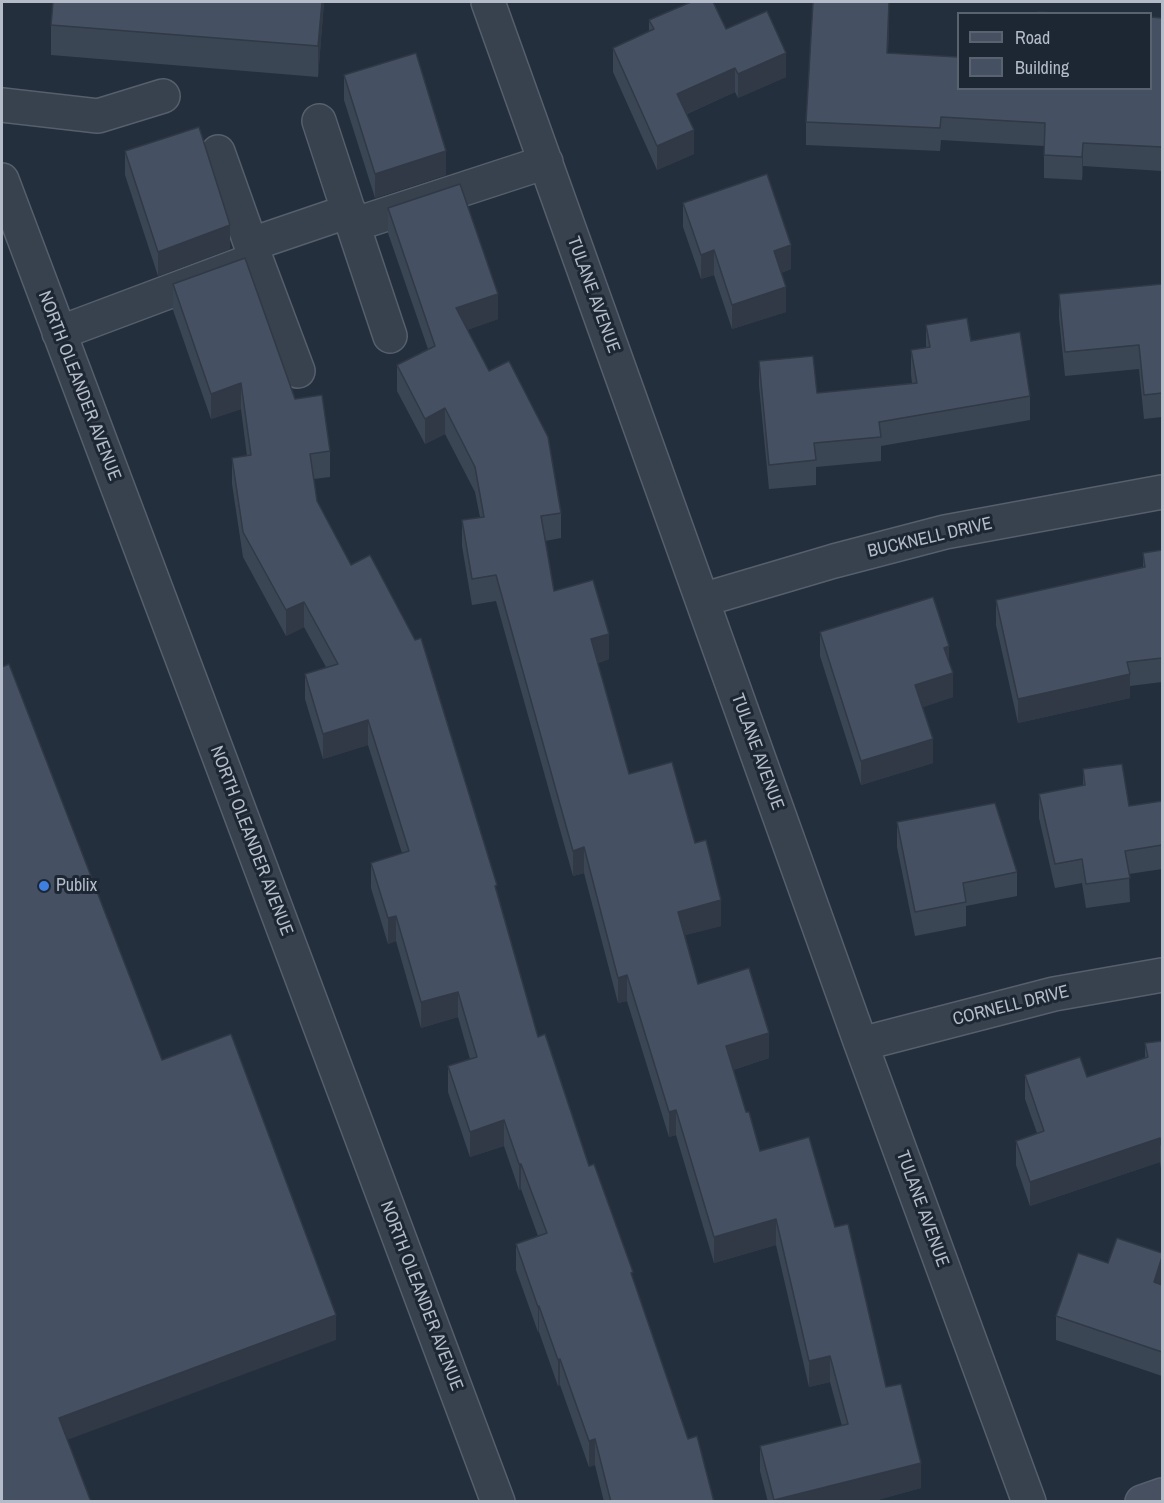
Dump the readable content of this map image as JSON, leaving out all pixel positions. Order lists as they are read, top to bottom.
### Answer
{
  "streets": {
    "street": [
      "TULANE AVENUE",
      "NORTH OLEANDER AVENUE",
      "BUCKNELL DRIVE",
      "CORNELL DRIVE"
    ]
  },
  "crossings": [
    ["TULANE AVENUE", "BUCKNELL DRIVE"],
    ["TULANE AVENUE", "CORNELL DRIVE"]
  ],
  "places": ["Publix"],
  "legend": ["Road", "Building"]
}
